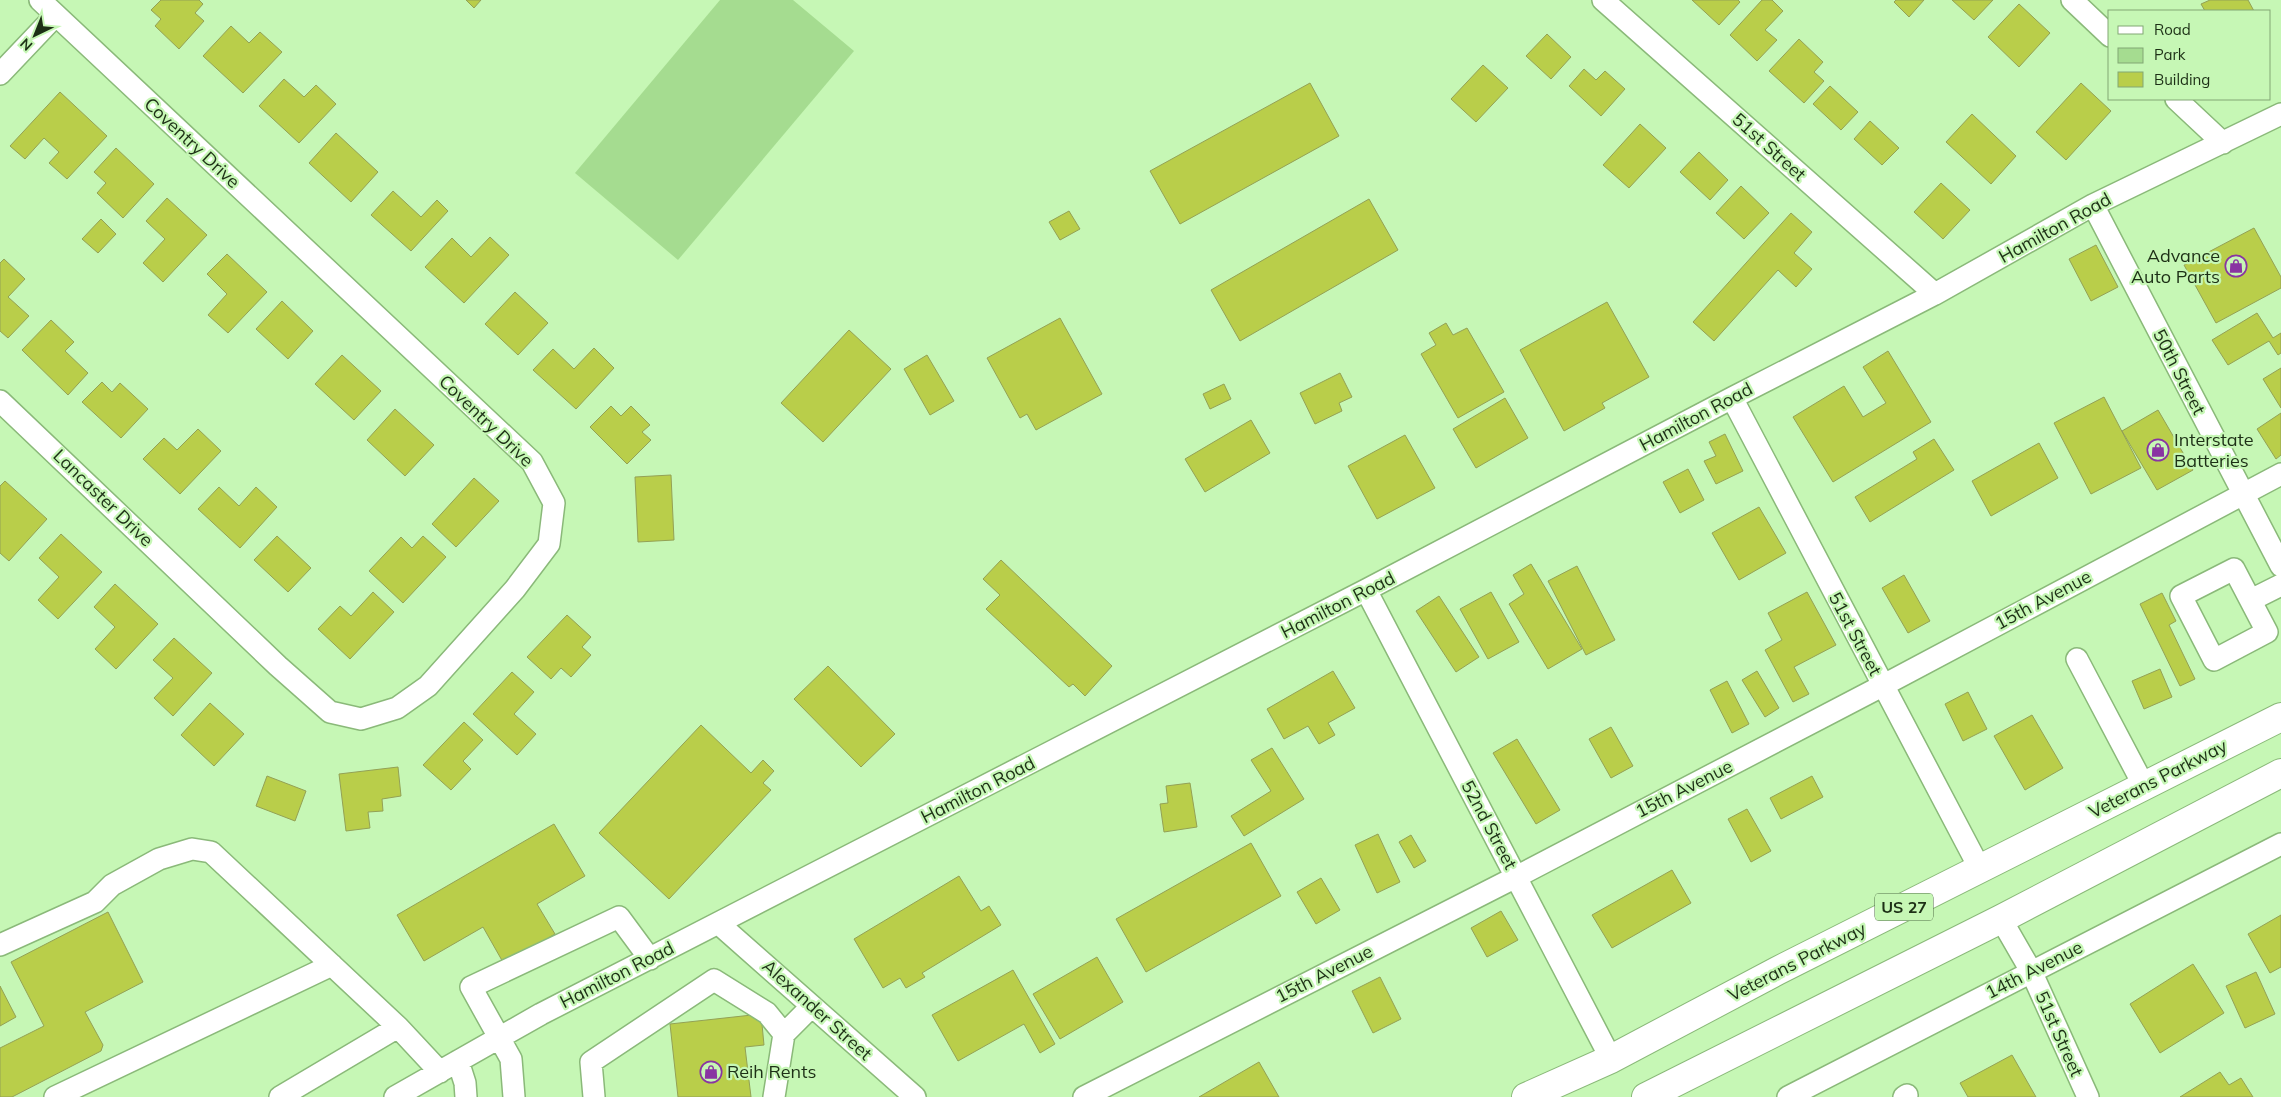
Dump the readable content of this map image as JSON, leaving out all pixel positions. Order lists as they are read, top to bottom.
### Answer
{
  "streets": {
    "main road": ["Veterans Parkway", "US 27"],
    "street": [
      "Coventry Drive",
      "51st Street",
      "Hamilton Road",
      "50th Street",
      "Lancaster Drive",
      "15th Avenue",
      "52nd Street",
      "14th Avenue",
      "Alexander Street"
    ]
  },
  "crossings": [
    ["Coventry Drive", "Lancaster Drive"],
    ["51st Street", "Hamilton Road"],
    ["51st Street", "15th Avenue"],
    ["51st Street", "Veterans Parkway"],
    ["51st Street", "14th Avenue"],
    ["Hamilton Road", "50th Street"],
    ["Hamilton Road", "52nd Street"],
    ["Hamilton Road", "Alexander Street"],
    ["50th Street", "15th Avenue"],
    ["15th Avenue", "52nd Street"],
    ["Veterans Parkway", "52nd Street"]
  ],
  "places": {
    "shop": ["Advance Auto Parts", "Interstate Batteries", "Reih Rents"]
  },
  "legend": ["Road", "Park", "Building"],
  "north": "bottom left"
}
